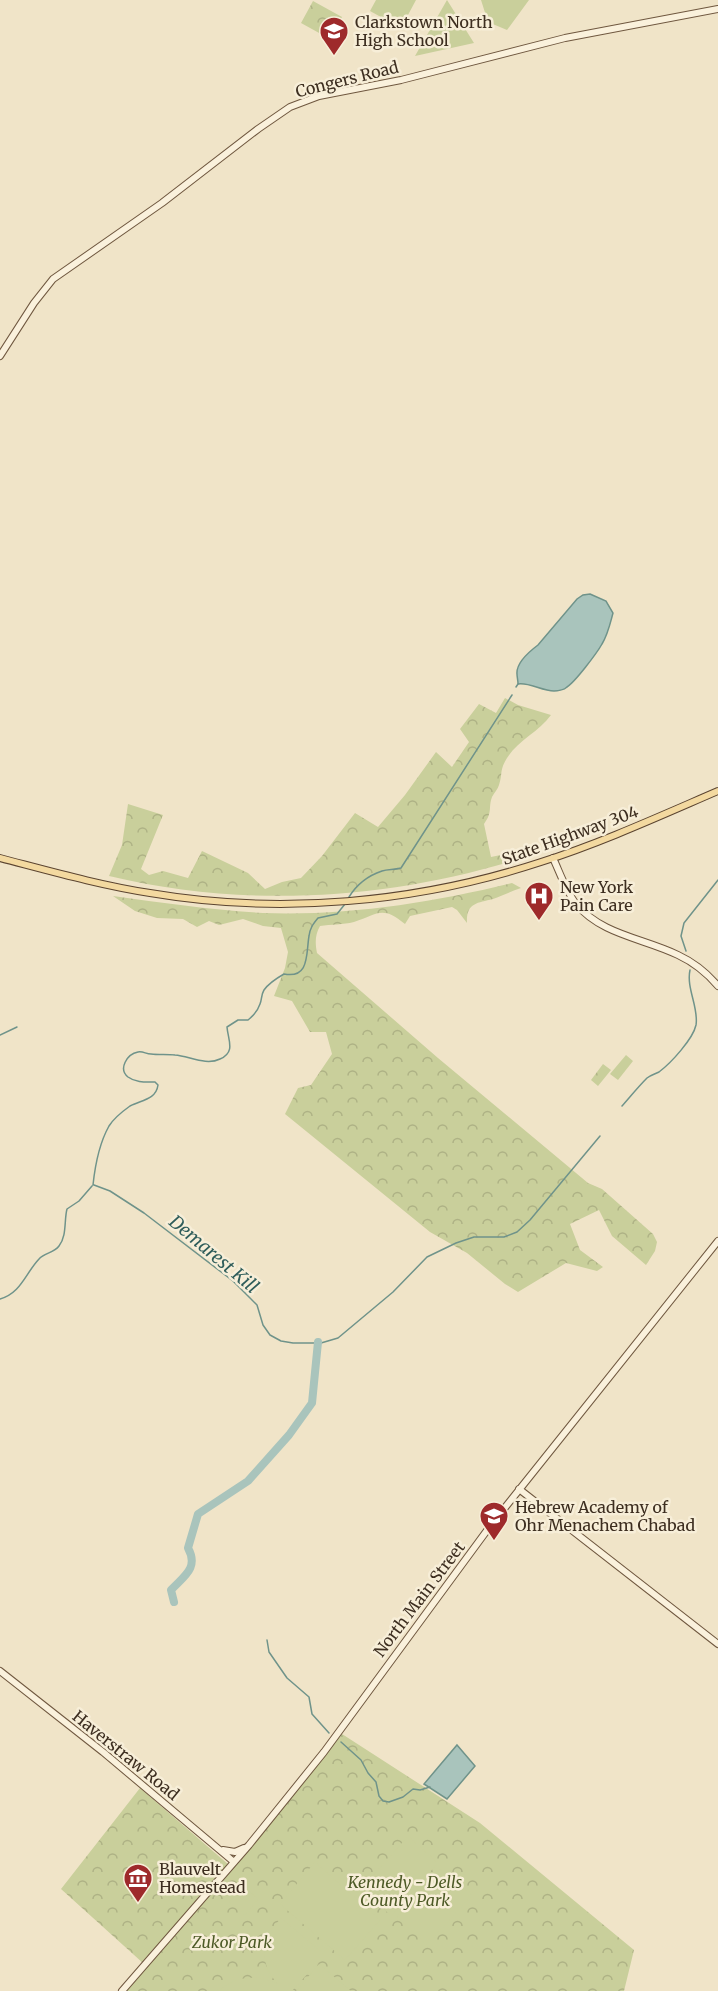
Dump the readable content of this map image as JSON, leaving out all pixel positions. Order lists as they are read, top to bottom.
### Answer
{
  "streets": {
    "main road": ["State Highway 304"],
    "street": ["Congers Road", "North Main Street", "Haverstraw Road"]
  },
  "crossings": [
    ["North Main Street", "Haverstraw Road"]
  ],
  "water": ["Demarest Kill"],
  "parks": ["Kennedy - Dells County Park", "Zukor Park"],
  "places": {
    "school or university": ["Clarkstown North High School", "Hebrew Academy of Ohr Menachem Chabad"],
    "hospital": ["New York Pain Care"],
    "museum": ["Blauvelt Homestead"]
  }
}
